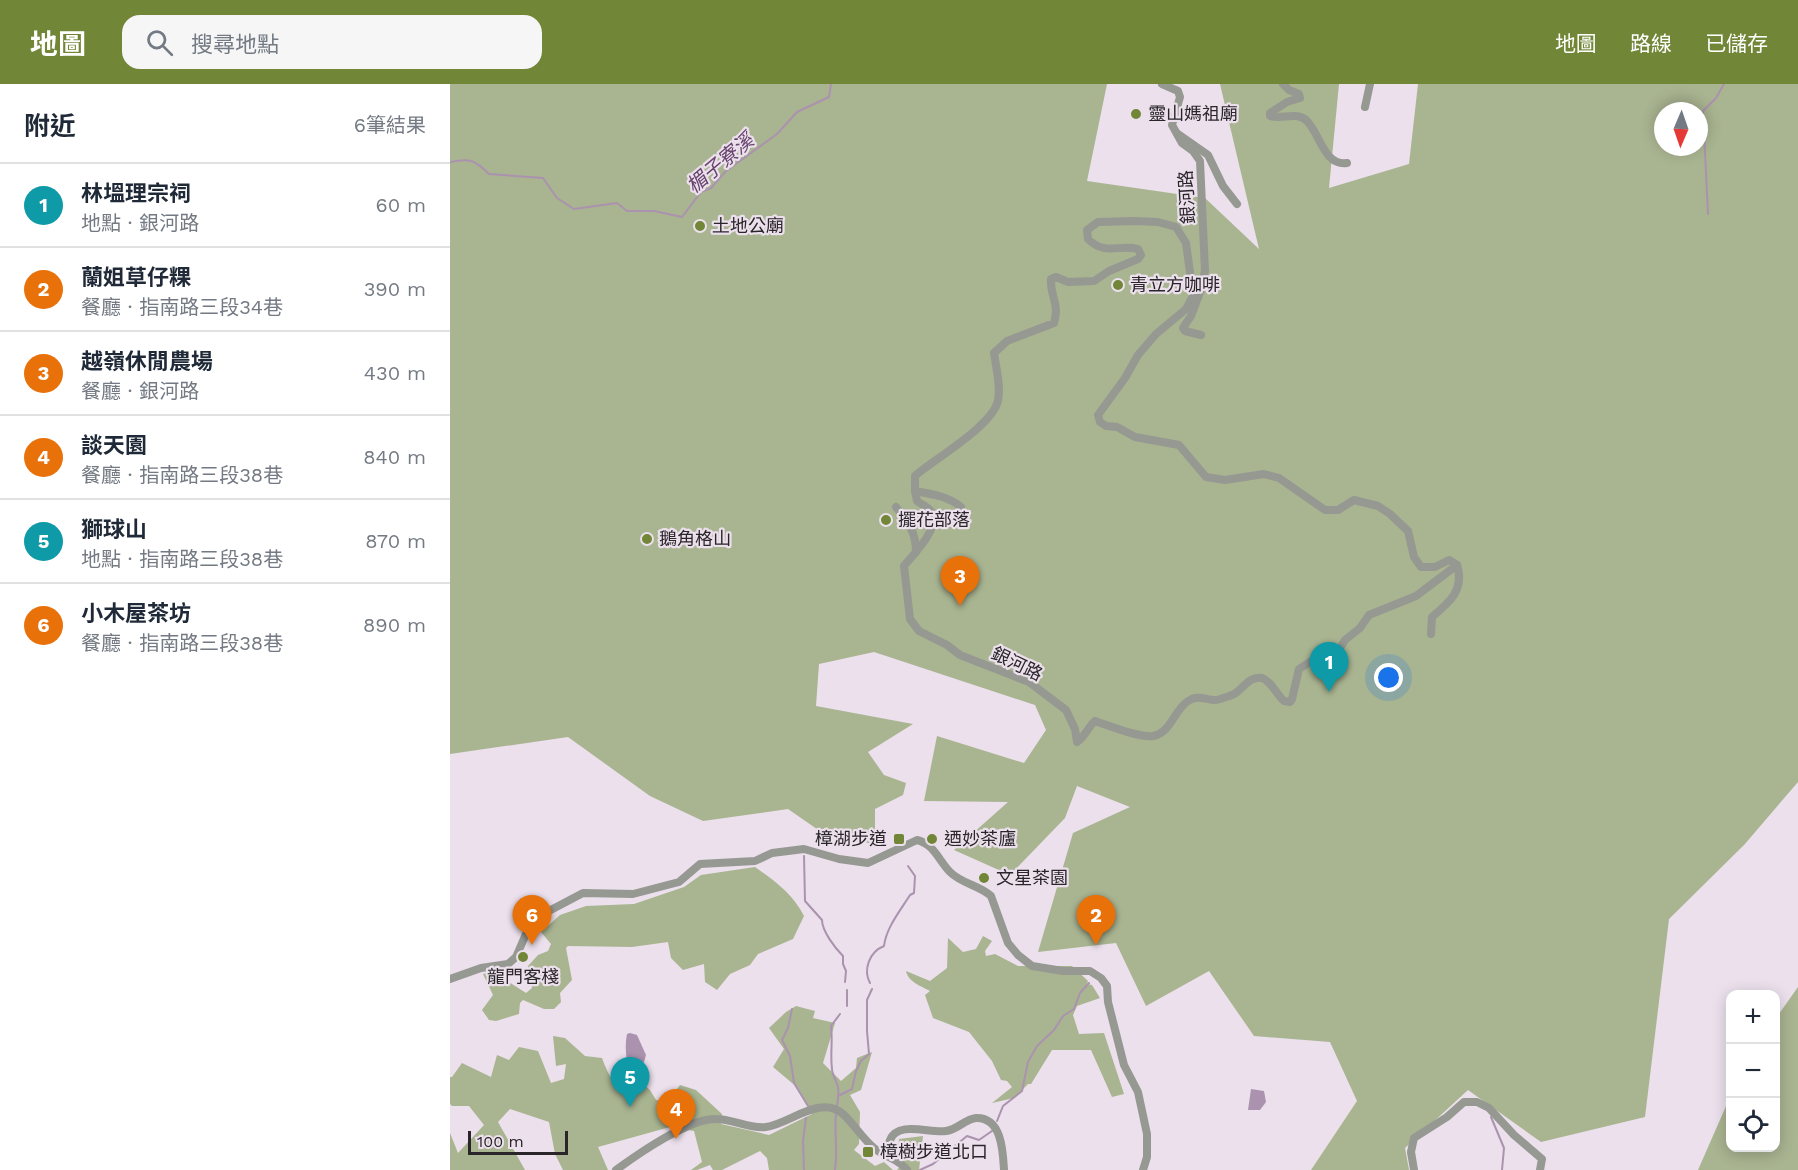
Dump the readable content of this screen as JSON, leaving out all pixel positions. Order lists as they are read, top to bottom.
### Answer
{
  "streets": {
    "street": ["銀河路"]
  },
  "water": ["楣子寮溪"],
  "places": {
    "other": [
      "靈山媽祖廟",
      "土地公廟",
      "青立方咖啡",
      "擺花部落",
      "鵝角格山",
      "迺妙茶廬",
      "文星茶園",
      "龍門客棧"
    ],
    "transit": ["樟湖步道", "樟樹步道北口"]
  },
  "scale_bar": "100 m",
  "north": "bottom",
  "page": {
    "header": "地圖",
    "search": "搜尋地點",
    "nav": ["地圖", "路線", "已儲存"],
    "heading": ["附近", "6筆結果"],
    "list": [
      {
        "mark": "1",
        "name": "林塭理宗祠",
        "note": "地點 · 銀河路",
        "value": "60 m"
      },
      {
        "mark": "2",
        "name": "蘭姐草仔粿",
        "note": "餐廳 · 指南路三段34巷",
        "value": "390 m"
      },
      {
        "mark": "3",
        "name": "越嶺休閒農場",
        "note": "餐廳 · 銀河路",
        "value": "430 m"
      },
      {
        "mark": "4",
        "name": "談天園",
        "note": "餐廳 · 指南路三段38巷",
        "value": "840 m"
      },
      {
        "mark": "5",
        "name": "獅球山",
        "note": "地點 · 指南路三段38巷",
        "value": "870 m"
      },
      {
        "mark": "6",
        "name": "小木屋茶坊",
        "note": "餐廳 · 指南路三段38巷",
        "value": "890 m"
      }
    ],
    "pins": [
      "3",
      "1",
      "2",
      "6",
      "5",
      "4"
    ],
    "map_buttons": ["+", "−"],
    "scale": "100 m"
  }
}
